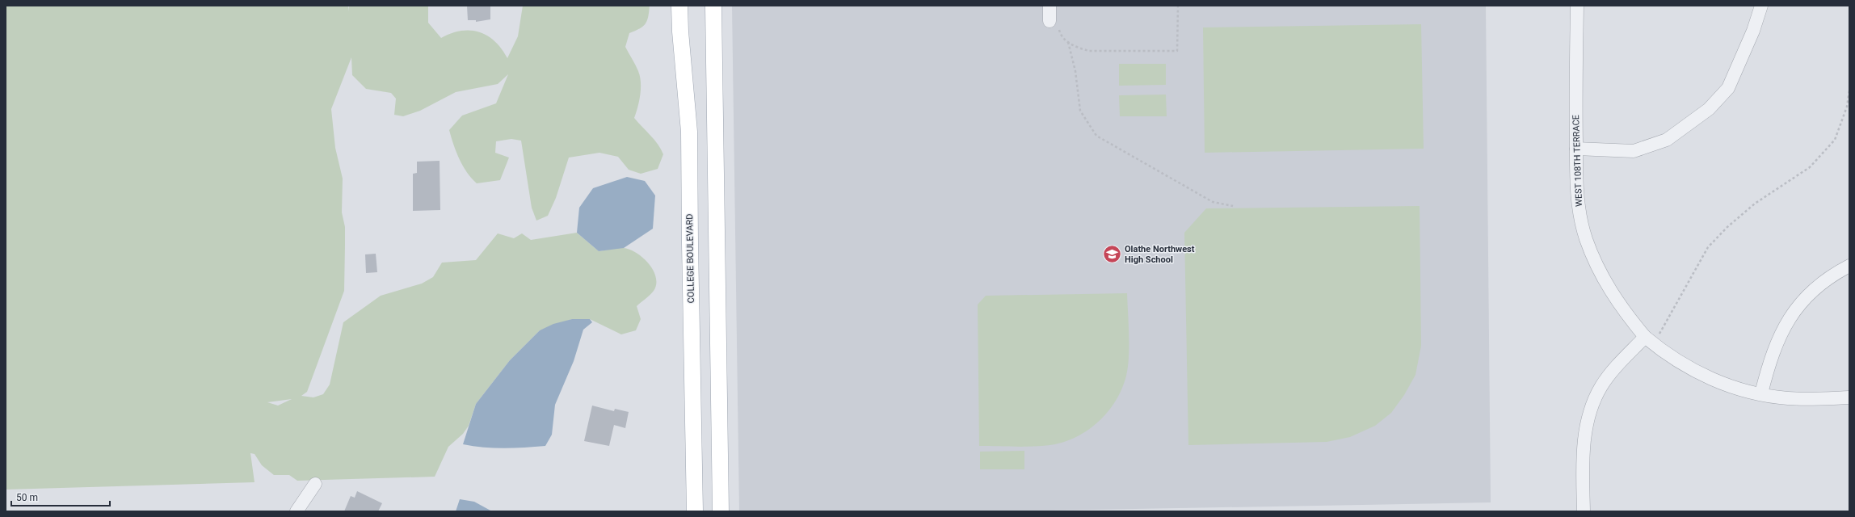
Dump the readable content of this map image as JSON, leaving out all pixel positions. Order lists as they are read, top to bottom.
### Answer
{
  "streets": {
    "main road": ["COLLEGE BOULEVARD"],
    "street": ["WEST 108TH TERRACE"]
  },
  "places": {
    "school or university": ["Olathe Northwest High School"]
  },
  "scale_bar": "50 m"
}
